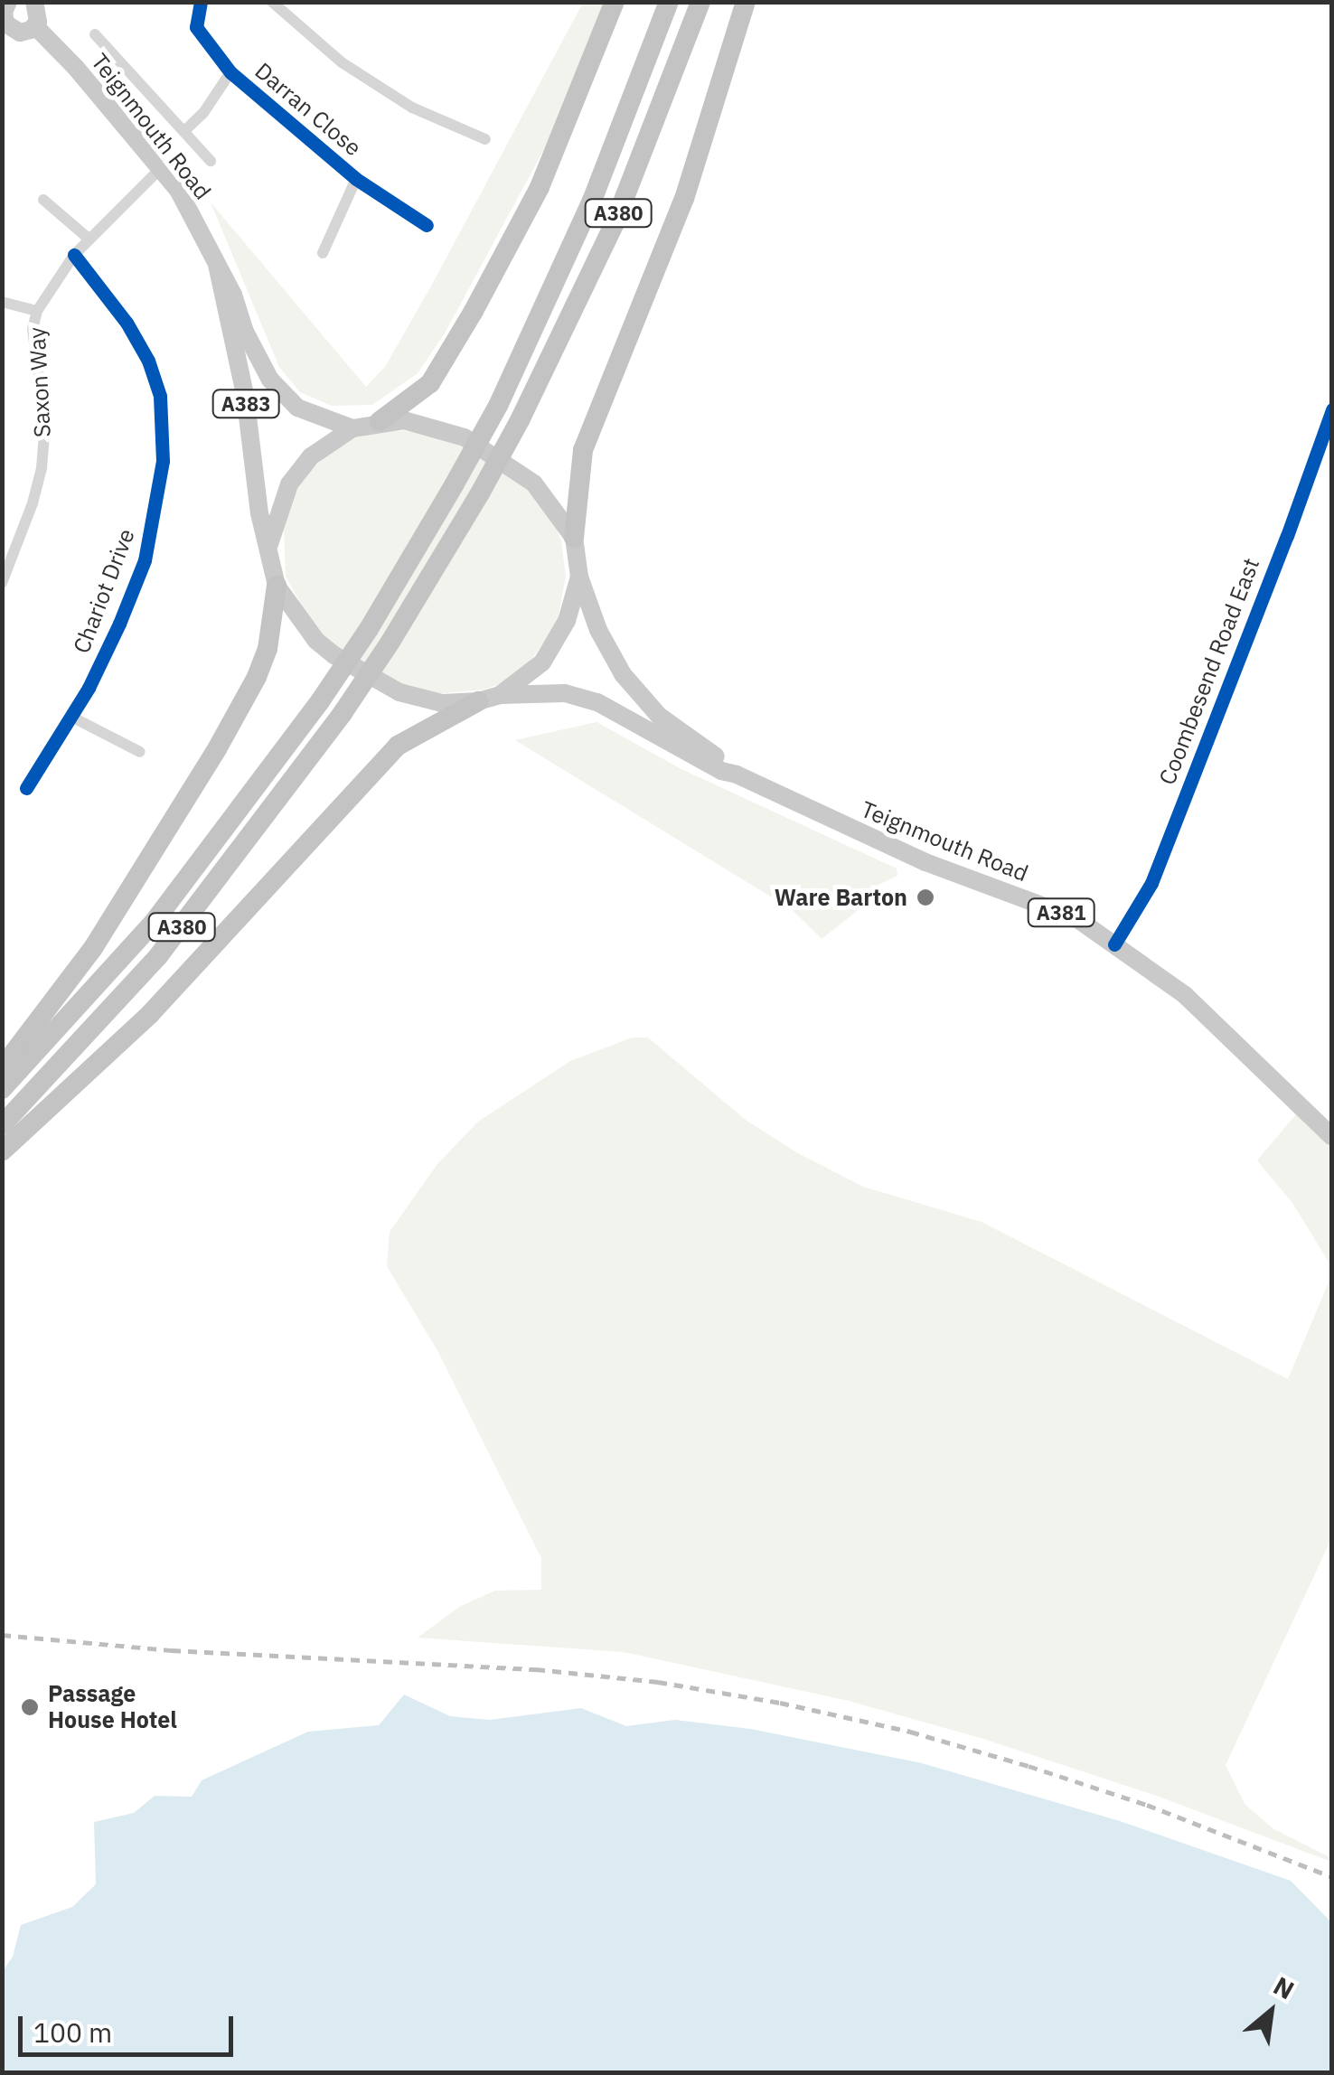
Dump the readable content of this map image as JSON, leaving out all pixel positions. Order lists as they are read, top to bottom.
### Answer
{
  "streets": {
    "highway": ["A380"],
    "main road": ["Teignmouth Road", "A383", "A381"],
    "street": [
      "Darran Close",
      "Saxon Way",
      "Chariot Drive",
      "Coombesend Road East"
    ]
  },
  "crossings": [
    ["Teignmouth Road", "A380"],
    ["Teignmouth Road", "Saxon Way"],
    ["Teignmouth Road", "A383"],
    ["Teignmouth Road", "Coombesend Road East"],
    ["Saxon Way", "Chariot Drive"]
  ],
  "places": ["Ware Barton", "Passage House Hotel"],
  "scale_bar": "100 m",
  "north": "top right"
}
